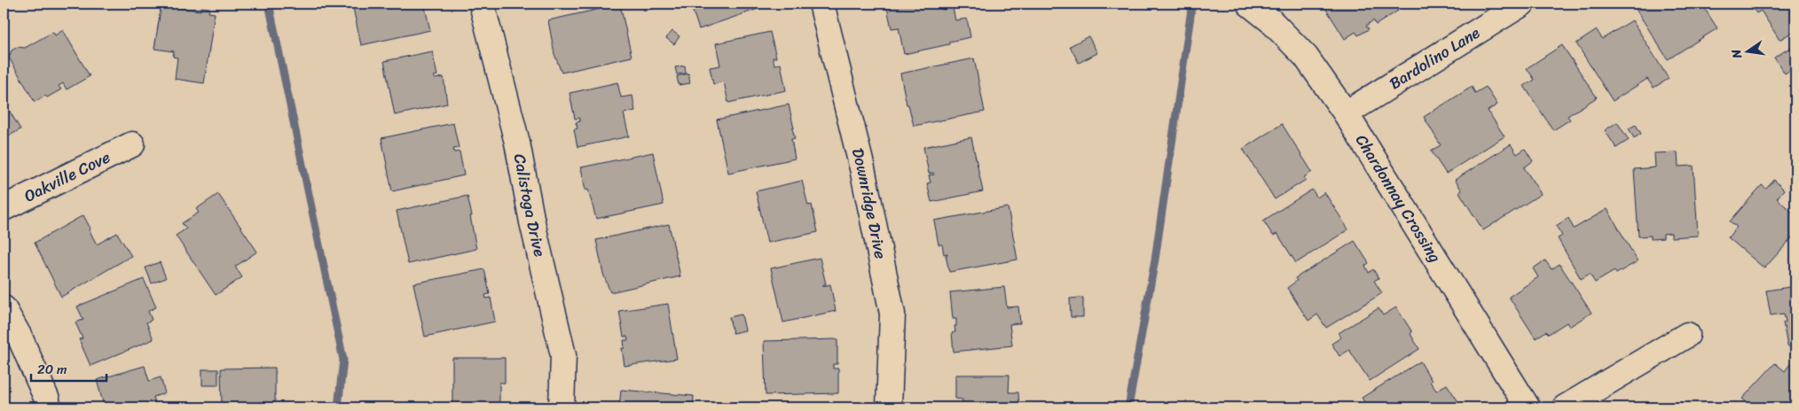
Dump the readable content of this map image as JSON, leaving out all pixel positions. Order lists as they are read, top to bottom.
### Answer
{
  "streets": {
    "street": [
      "Bardolino Lane",
      "Oakville Cove",
      "Chardonnay Crossing",
      "Downridge Drive",
      "Calistoga Drive"
    ]
  },
  "crossings": [
    ["Bardolino Lane", "Chardonnay Crossing"]
  ],
  "scale_bar": "20 m",
  "north": "left"
}
